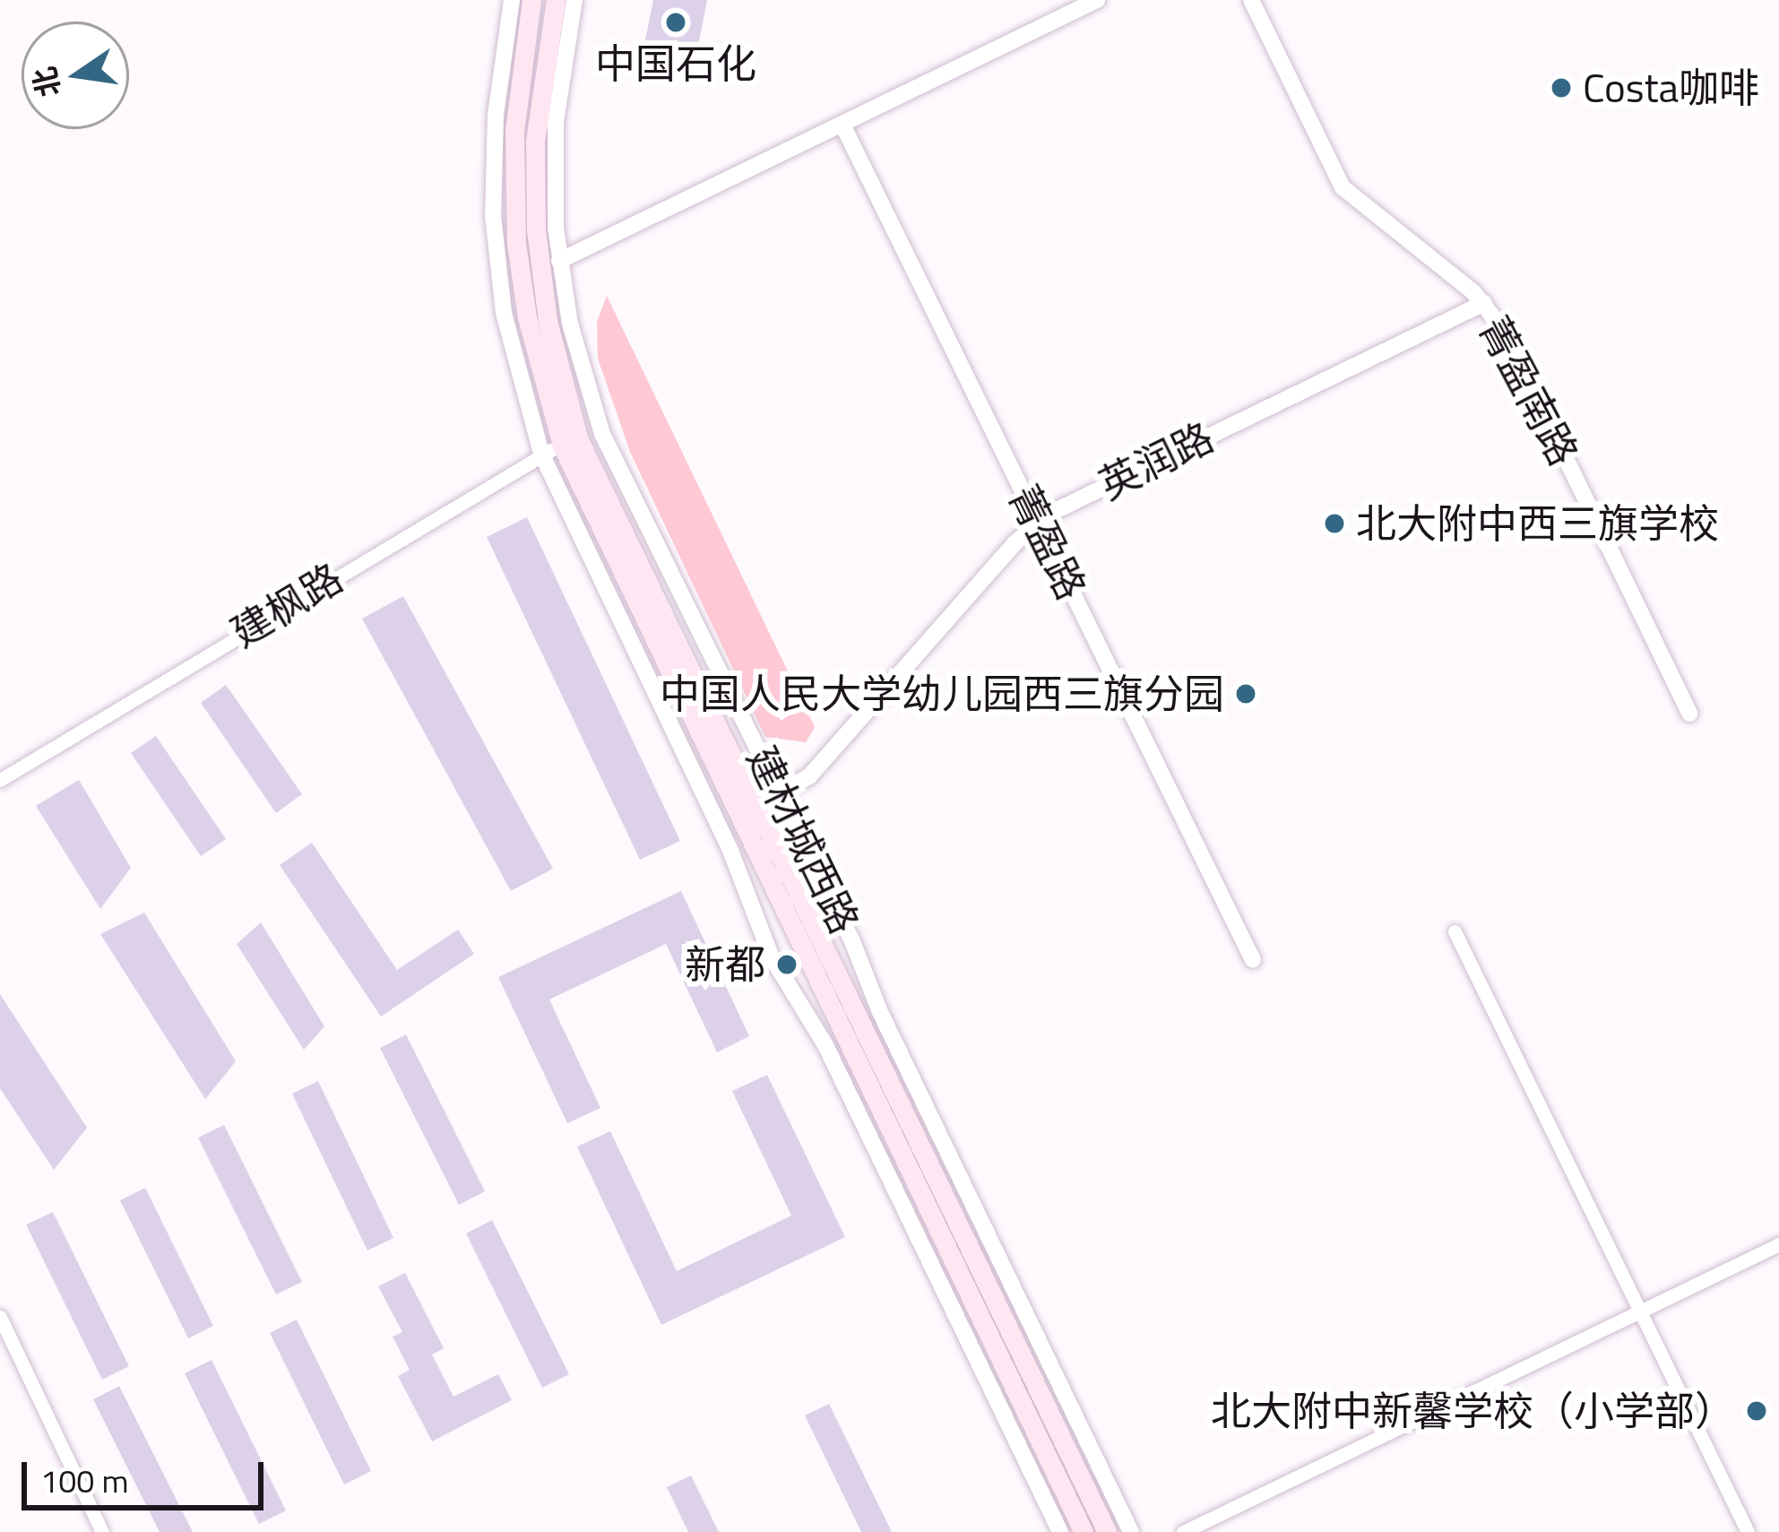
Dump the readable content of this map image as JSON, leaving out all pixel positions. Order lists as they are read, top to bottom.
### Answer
{
  "streets": {
    "main road": ["建材城西路"],
    "street": [
      "菁盈南路",
      "英润路",
      "菁盈路",
      "建枫路"
    ]
  },
  "crossings": [
    ["菁盈南路", "英润路"],
    ["英润路", "菁盈路"],
    ["英润路", "建材城西路"],
    ["建枫路", "建材城西路"]
  ],
  "places": [
    "中国石化",
    "Costa咖啡",
    "北大附中西三旗学校",
    "中国人民大学幼儿园西三旗分园",
    "新都",
    "北大附中新馨学校（小学部）"
  ],
  "scale_bar": "100 m",
  "north": "left"
}
